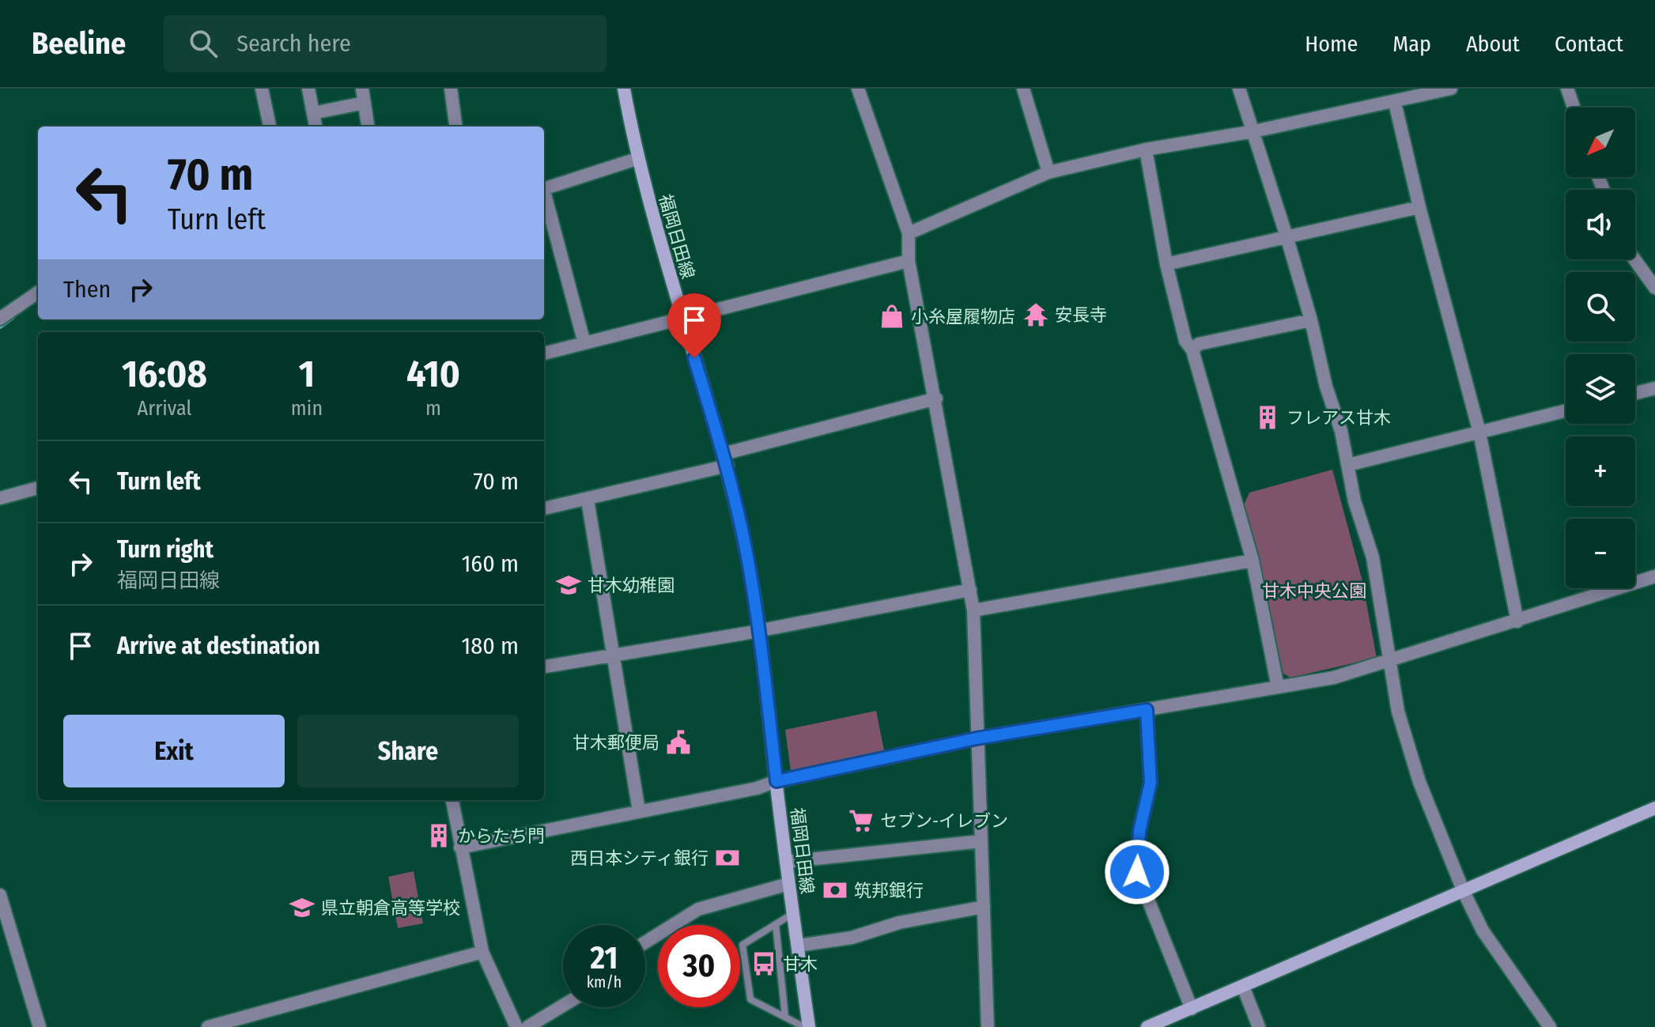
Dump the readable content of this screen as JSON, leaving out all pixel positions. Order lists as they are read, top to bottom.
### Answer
{
  "streets": {
    "main road": ["福岡日田線"]
  },
  "parks": ["甘木中央公園"],
  "places": {
    "temple": ["安長寺"],
    "shop": ["小糸屋履物店"],
    "building": ["フレアス甘木", "からたち門"],
    "school or university": ["甘木幼稚園", "県立朝倉高等学校"],
    "public building": ["甘木郵便局"],
    "supermarket": ["セブン-イレブン"],
    "bank": ["西日本シティ銀行", "筑邦銀行"],
    "bus stop": ["甘木"]
  },
  "north": "bottom left",
  "page": {
    "header": "Beeline",
    "search": "Search here",
    "nav": [
      "Home",
      "Map",
      "About",
      "Contact"
    ],
    "map_buttons": ["+", "−"],
    "turn": ["70 m", "Turn left"],
    "then": "Then",
    "eta": [
      "16:08",
      "Arrival",
      "1",
      "min",
      "410",
      "m"
    ],
    "list": [
      {
        "name": "Turn left",
        "value": "70 m"
      },
      {
        "name": "Turn right",
        "note": "福岡日田線",
        "value": "160 m"
      },
      {
        "name": "Arrive at destination",
        "value": "180 m"
      }
    ],
    "buttons": ["Exit", "Share"],
    "speed": "21 km/h",
    "limit": "30"
  }
}
